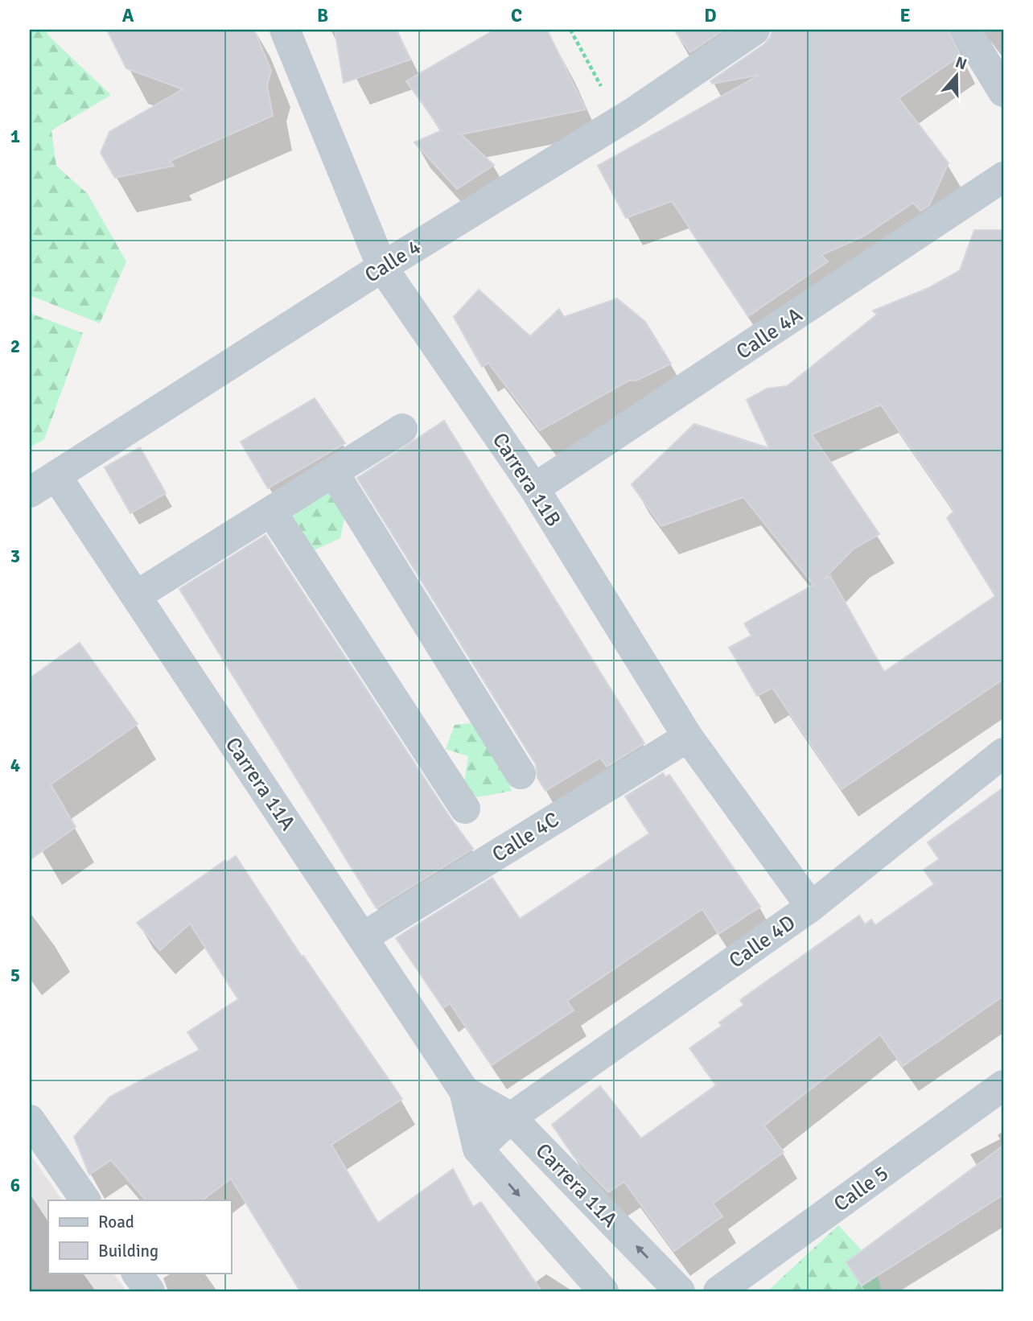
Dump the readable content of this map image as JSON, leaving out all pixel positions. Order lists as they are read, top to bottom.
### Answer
{
  "streets": {
    "street": [
      "Calle 4",
      "Calle 4A",
      "Carrera 11B",
      "Carrera 11A",
      "Calle 4C",
      "Calle 4D",
      "Calle 5"
    ]
  },
  "crossings": [
    ["Calle 4", "Carrera 11B"],
    ["Calle 4", "Carrera 11A"],
    ["Calle 4A", "Carrera 11B"],
    ["Carrera 11B", "Calle 4C"],
    ["Carrera 11B", "Calle 4D"],
    ["Carrera 11A", "Calle 4C"],
    ["Carrera 11A", "Calle 4D"]
  ],
  "legend": ["Road", "Building"],
  "north": "top",
  "grid": {
    "columns": [
      "A",
      "B",
      "C",
      "D",
      "E"
    ],
    "rows": [
      "1",
      "2",
      "3",
      "4",
      "5",
      "6"
    ]
  }
}
